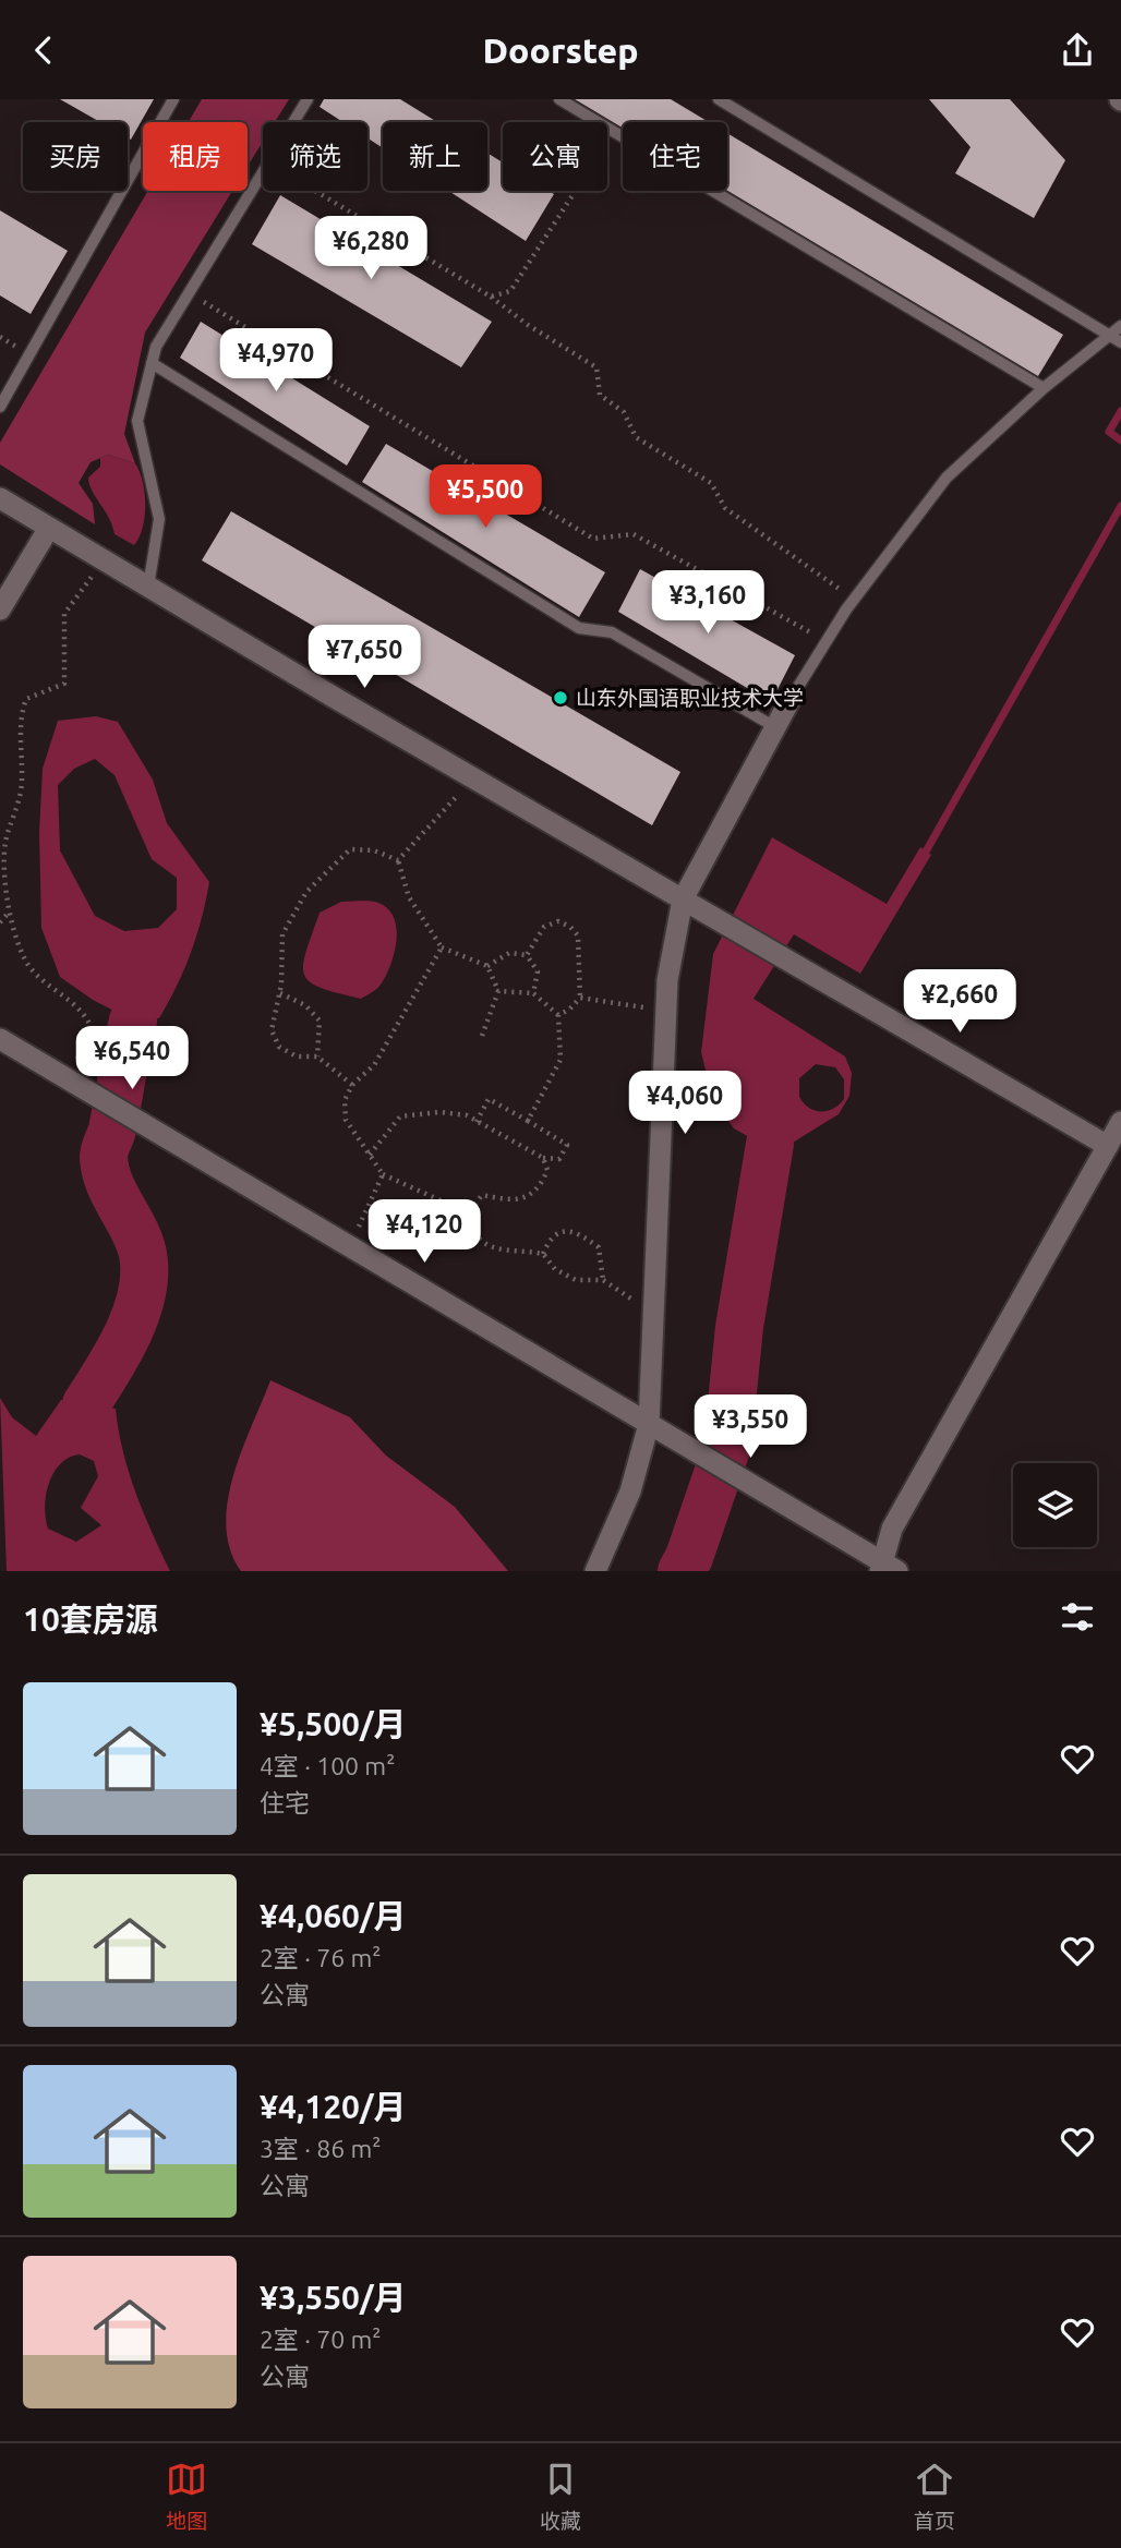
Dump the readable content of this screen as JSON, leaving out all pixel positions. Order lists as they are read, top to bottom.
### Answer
{
  "places": ["山东外国语职业技术大学"],
  "page": {
    "header": "Doorstep",
    "chip": [
      "买房",
      "租房",
      "筛选",
      "新上",
      "公寓",
      "住宅"
    ],
    "price": [
      "¥6,280",
      "¥4,970",
      "¥5,500",
      "¥3,160",
      "¥7,650",
      "¥2,660",
      "¥6,540",
      "¥4,060",
      "¥4,120",
      "¥3,550"
    ],
    "heading": "10套房源",
    "list": [
      {
        "name": "¥5,500/月",
        "note": "4室 · 100 m² · 住宅"
      },
      {
        "name": "¥4,060/月",
        "note": "2室 · 76 m² · 公寓"
      },
      {
        "name": "¥4,120/月",
        "note": "3室 · 86 m² · 公寓"
      },
      {
        "name": "¥3,550/月",
        "note": "2室 · 70 m² · 公寓"
      }
    ],
    "tabs": ["地图", "收藏", "首页"]
  }
}
